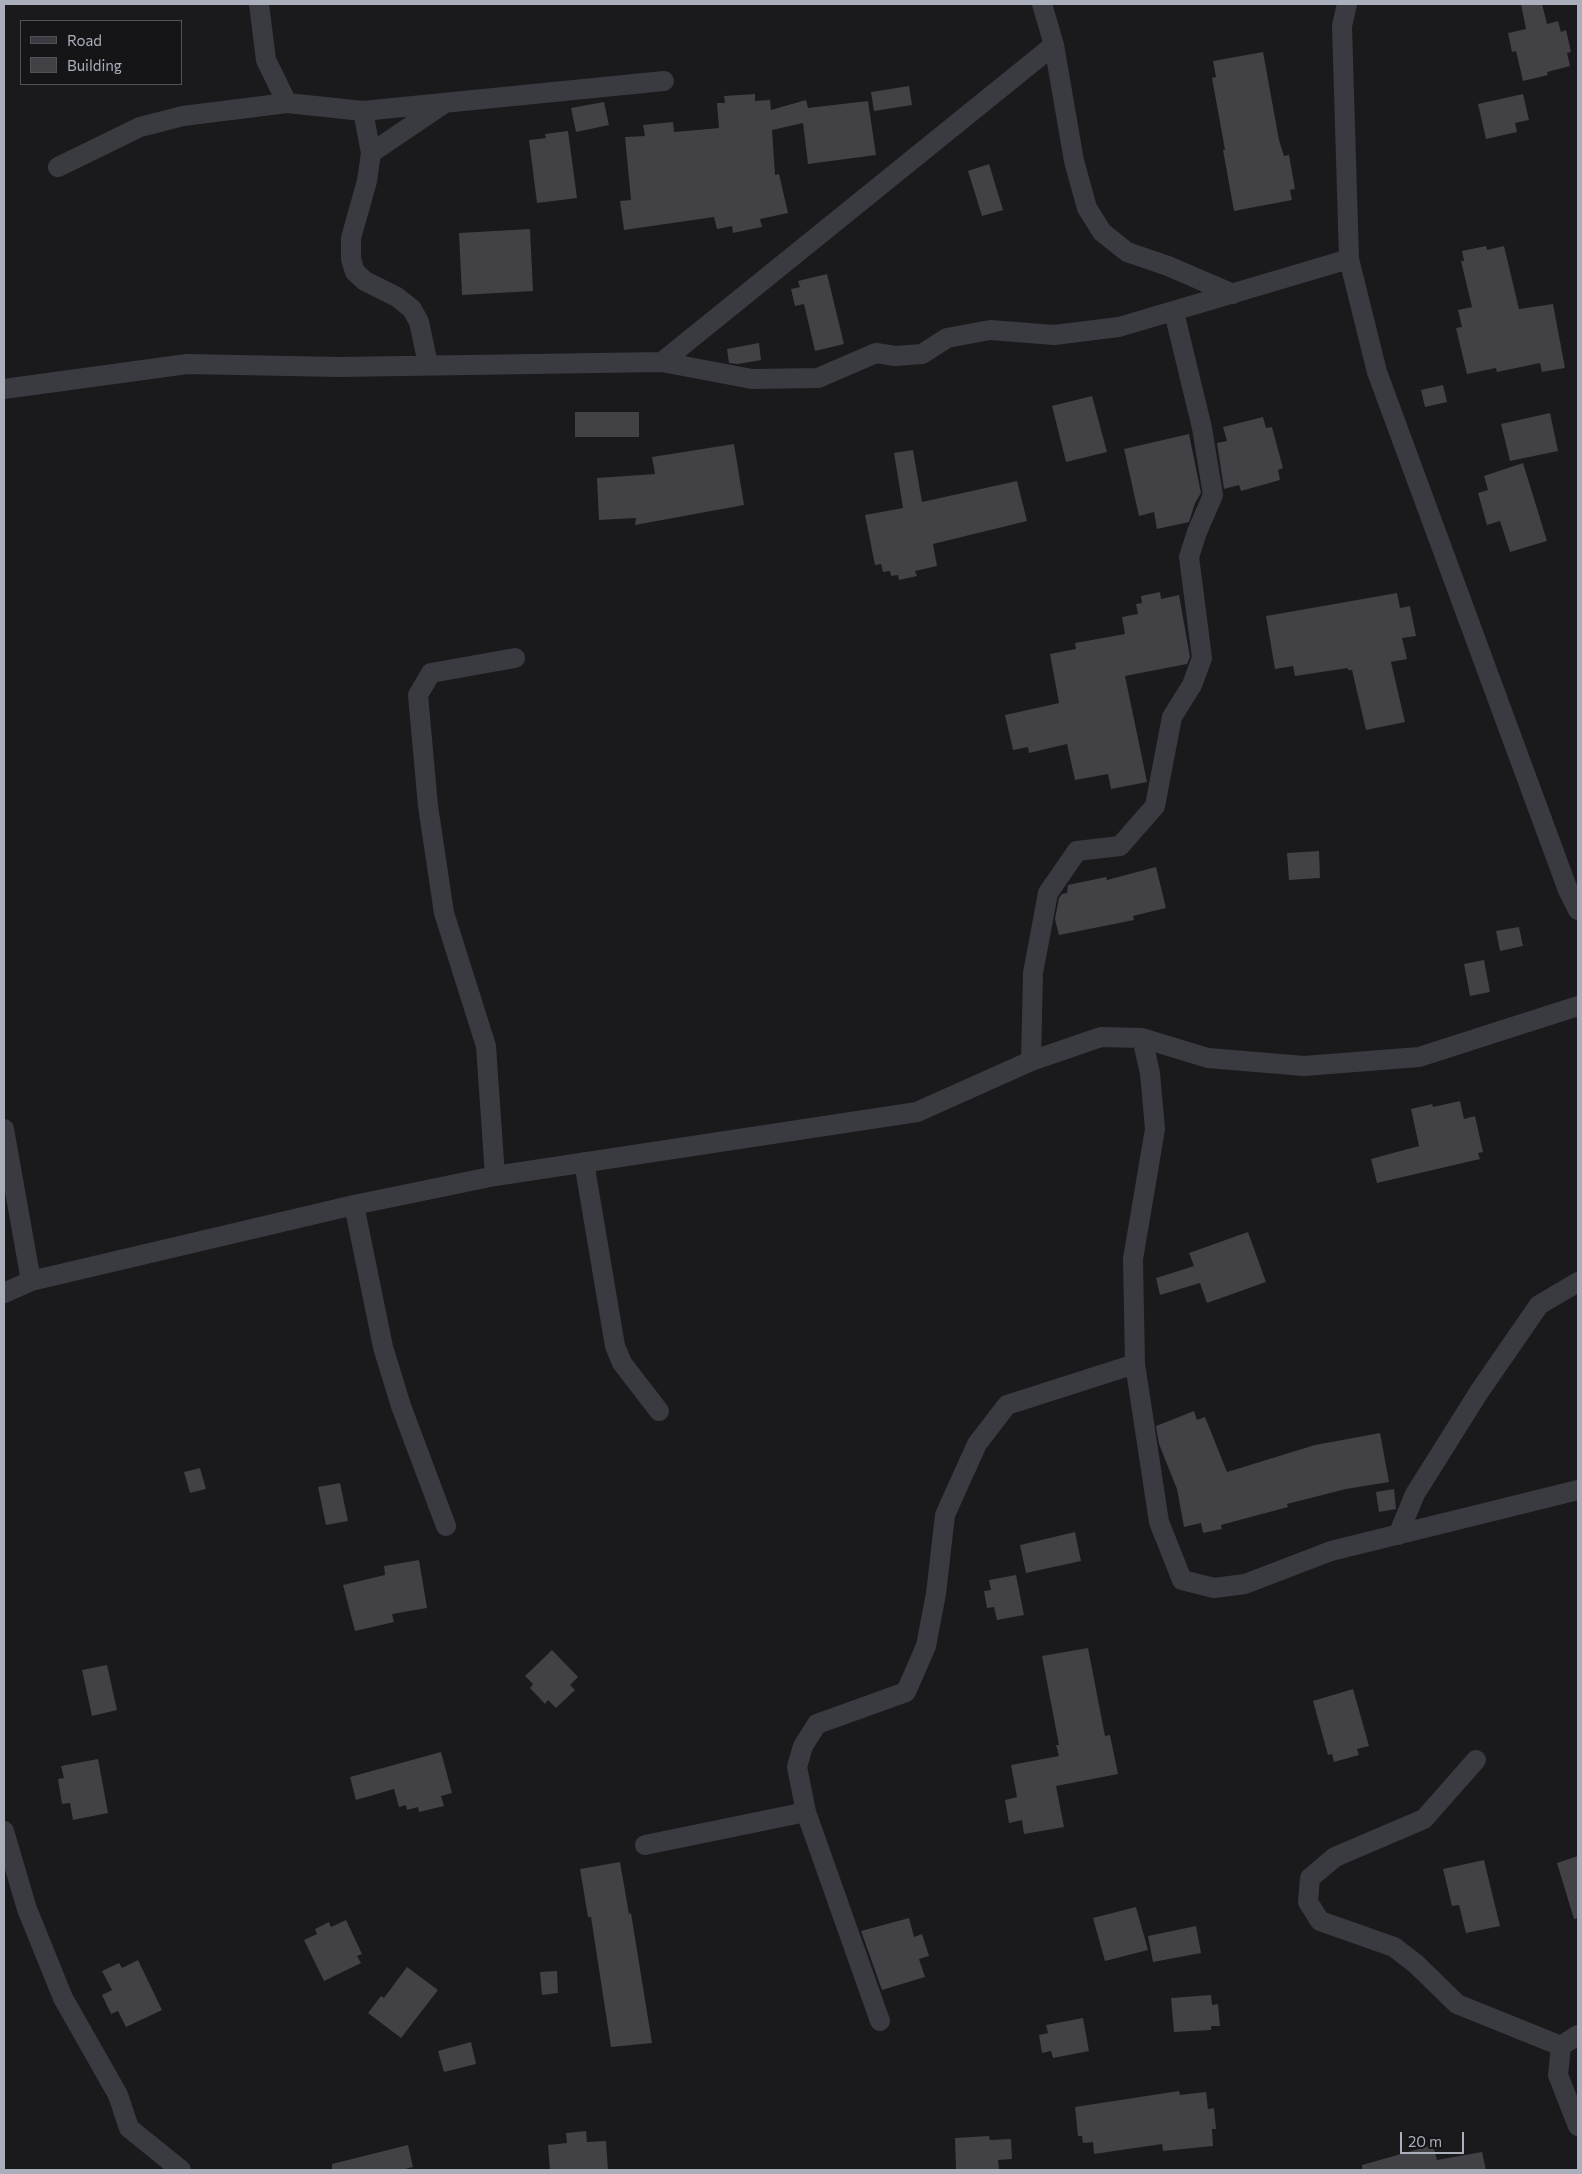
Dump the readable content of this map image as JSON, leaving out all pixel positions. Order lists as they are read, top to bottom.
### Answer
{
  "legend": ["Road", "Building"],
  "scale_bar": "20 m"
}
